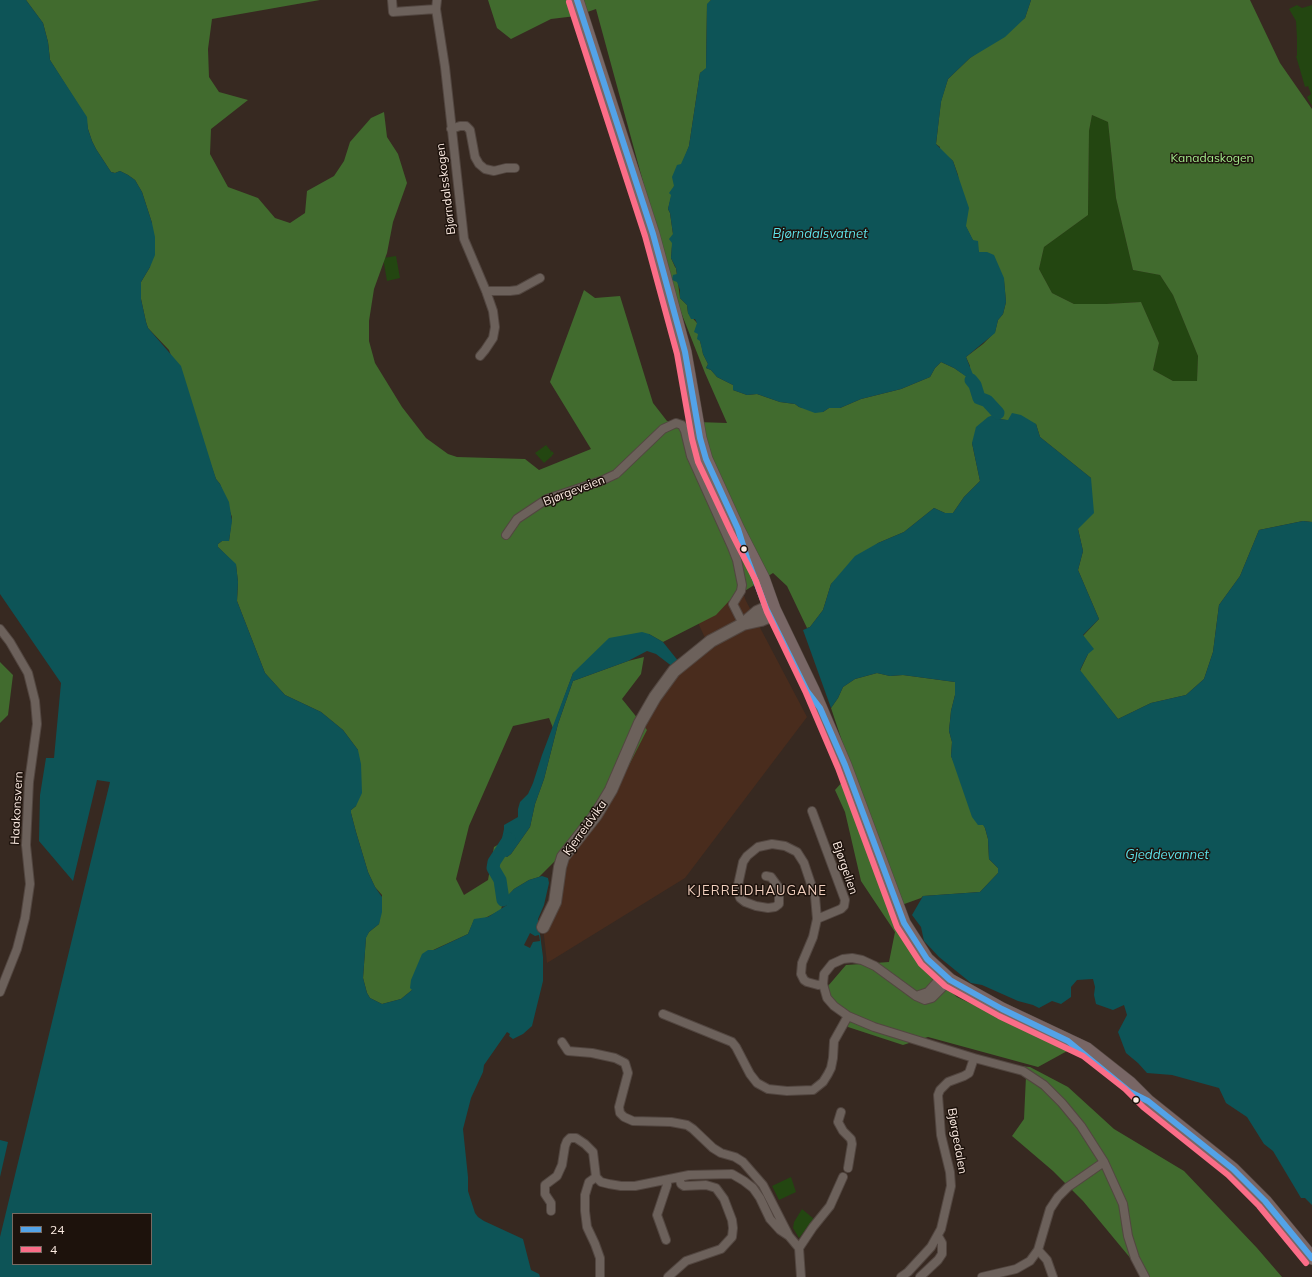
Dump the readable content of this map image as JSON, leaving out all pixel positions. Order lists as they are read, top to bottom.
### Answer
{
  "streets": {
    "street": [
      "Bjørndalsskogen",
      "Bjørgeveien",
      "Haakonsvern",
      "Kjerreidvika",
      "Bjørgelien",
      "Bjørgedalen"
    ]
  },
  "crossings": [
    ["Bjørgeveien", "Kjerreidvika"]
  ],
  "districts": ["KJERREIDHAUGANE"],
  "water": ["Bjørndalsvatnet", "Gjeddevannet"],
  "parks": ["Kanadaskogen"],
  "lines": ["transit line 24", "transit line 4"],
  "legend": ["24", "4"]
}
